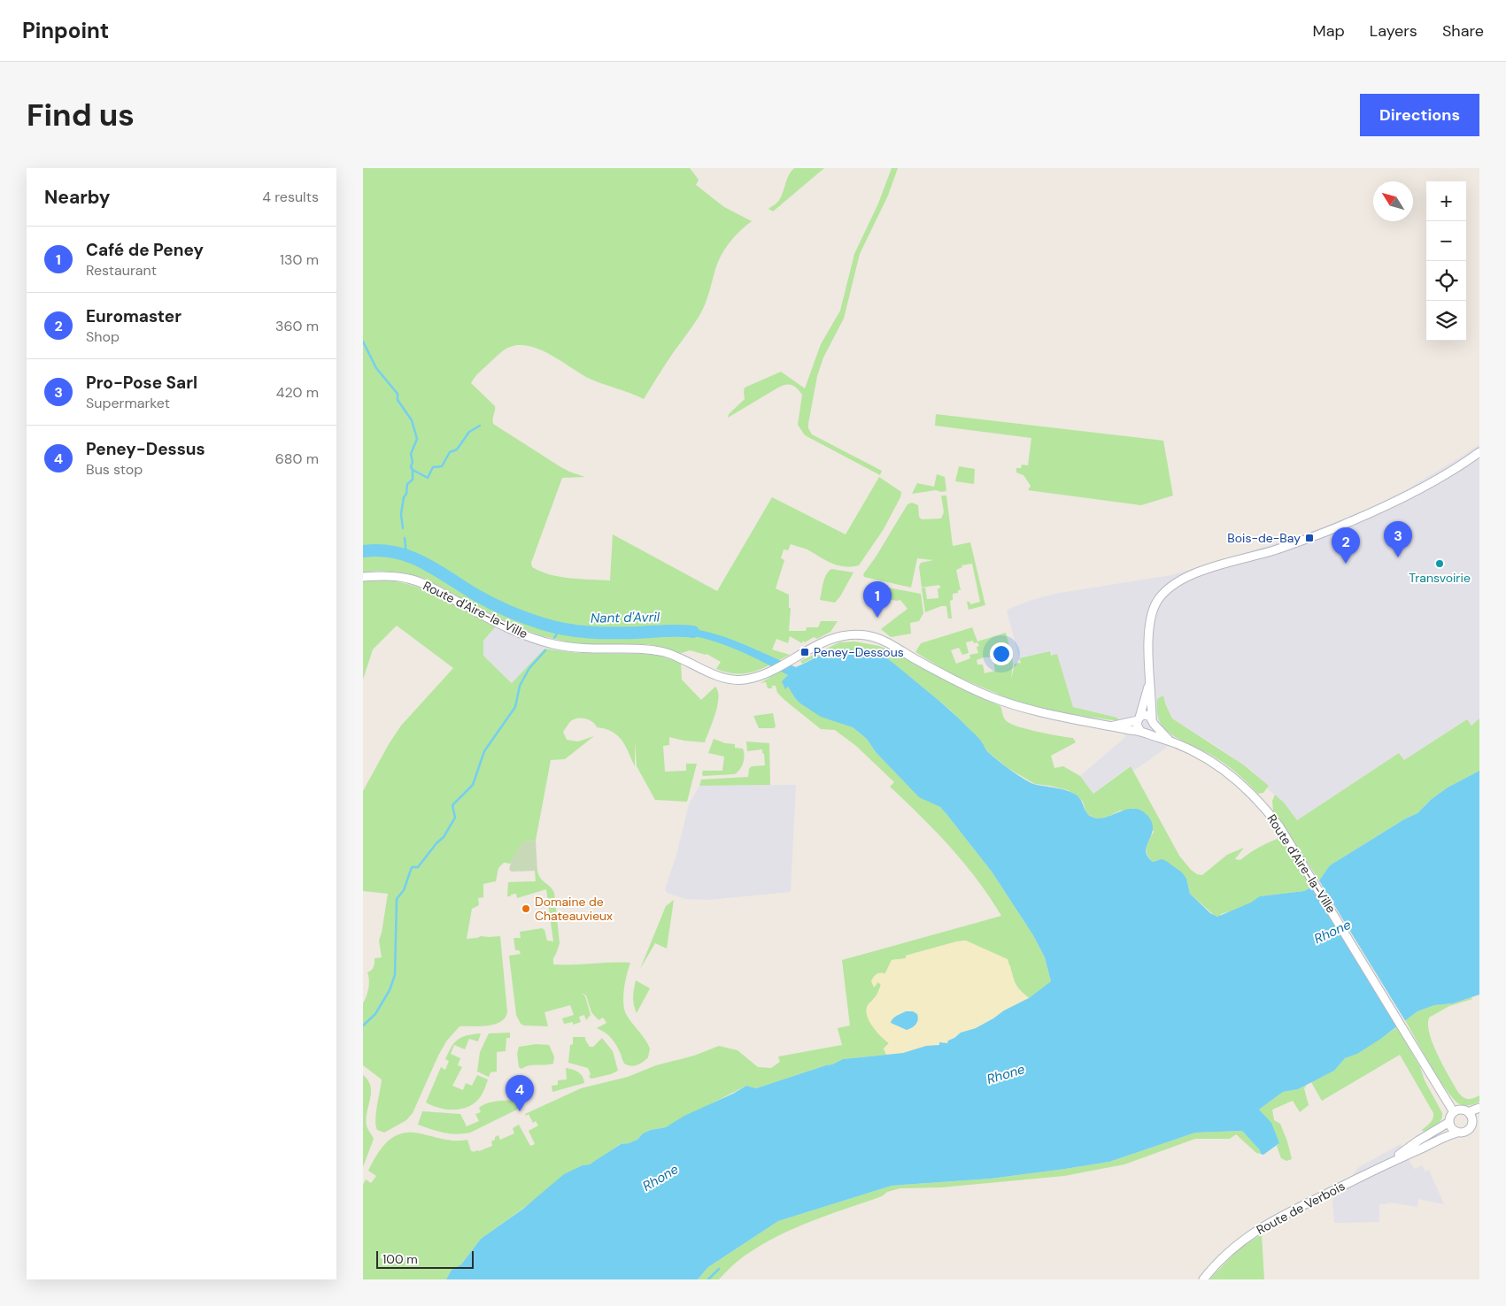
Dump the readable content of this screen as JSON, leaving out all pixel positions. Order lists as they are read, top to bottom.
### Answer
{
  "streets": {
    "street": ["Route d'Aire-la-Ville", "Route de Verbois"]
  },
  "crossings": [
    ["Route d'Aire-la-Ville", "Route de Verbois"]
  ],
  "water": ["Nant d'Avril", "Rhone"],
  "places": {
    "transit": ["Bois-de-Bay", "Peney-Dessous"],
    "other": ["Transvoirie", "Domaine de Chateauvieux"]
  },
  "scale_bar": "100 m",
  "north": "top left",
  "page": {
    "header": "Pinpoint",
    "nav": ["Map", "Layers", "Share"],
    "buttons": "Directions",
    "title": "Find us",
    "heading": ["Nearby", "4 results"],
    "map_buttons": ["+", "−"],
    "list": [
      {
        "mark": "1",
        "name": "Café de Peney",
        "note": "Restaurant",
        "value": "130 m"
      },
      {
        "mark": "2",
        "name": "Euromaster",
        "note": "Shop",
        "value": "360 m"
      },
      {
        "mark": "3",
        "name": "Pro-Pose Sarl",
        "note": "Supermarket",
        "value": "420 m"
      },
      {
        "mark": "4",
        "name": "Peney-Dessus",
        "note": "Bus stop",
        "value": "680 m"
      }
    ],
    "pins": [
      "3",
      "2",
      "1",
      "4"
    ],
    "scale": "100 m"
  }
}
